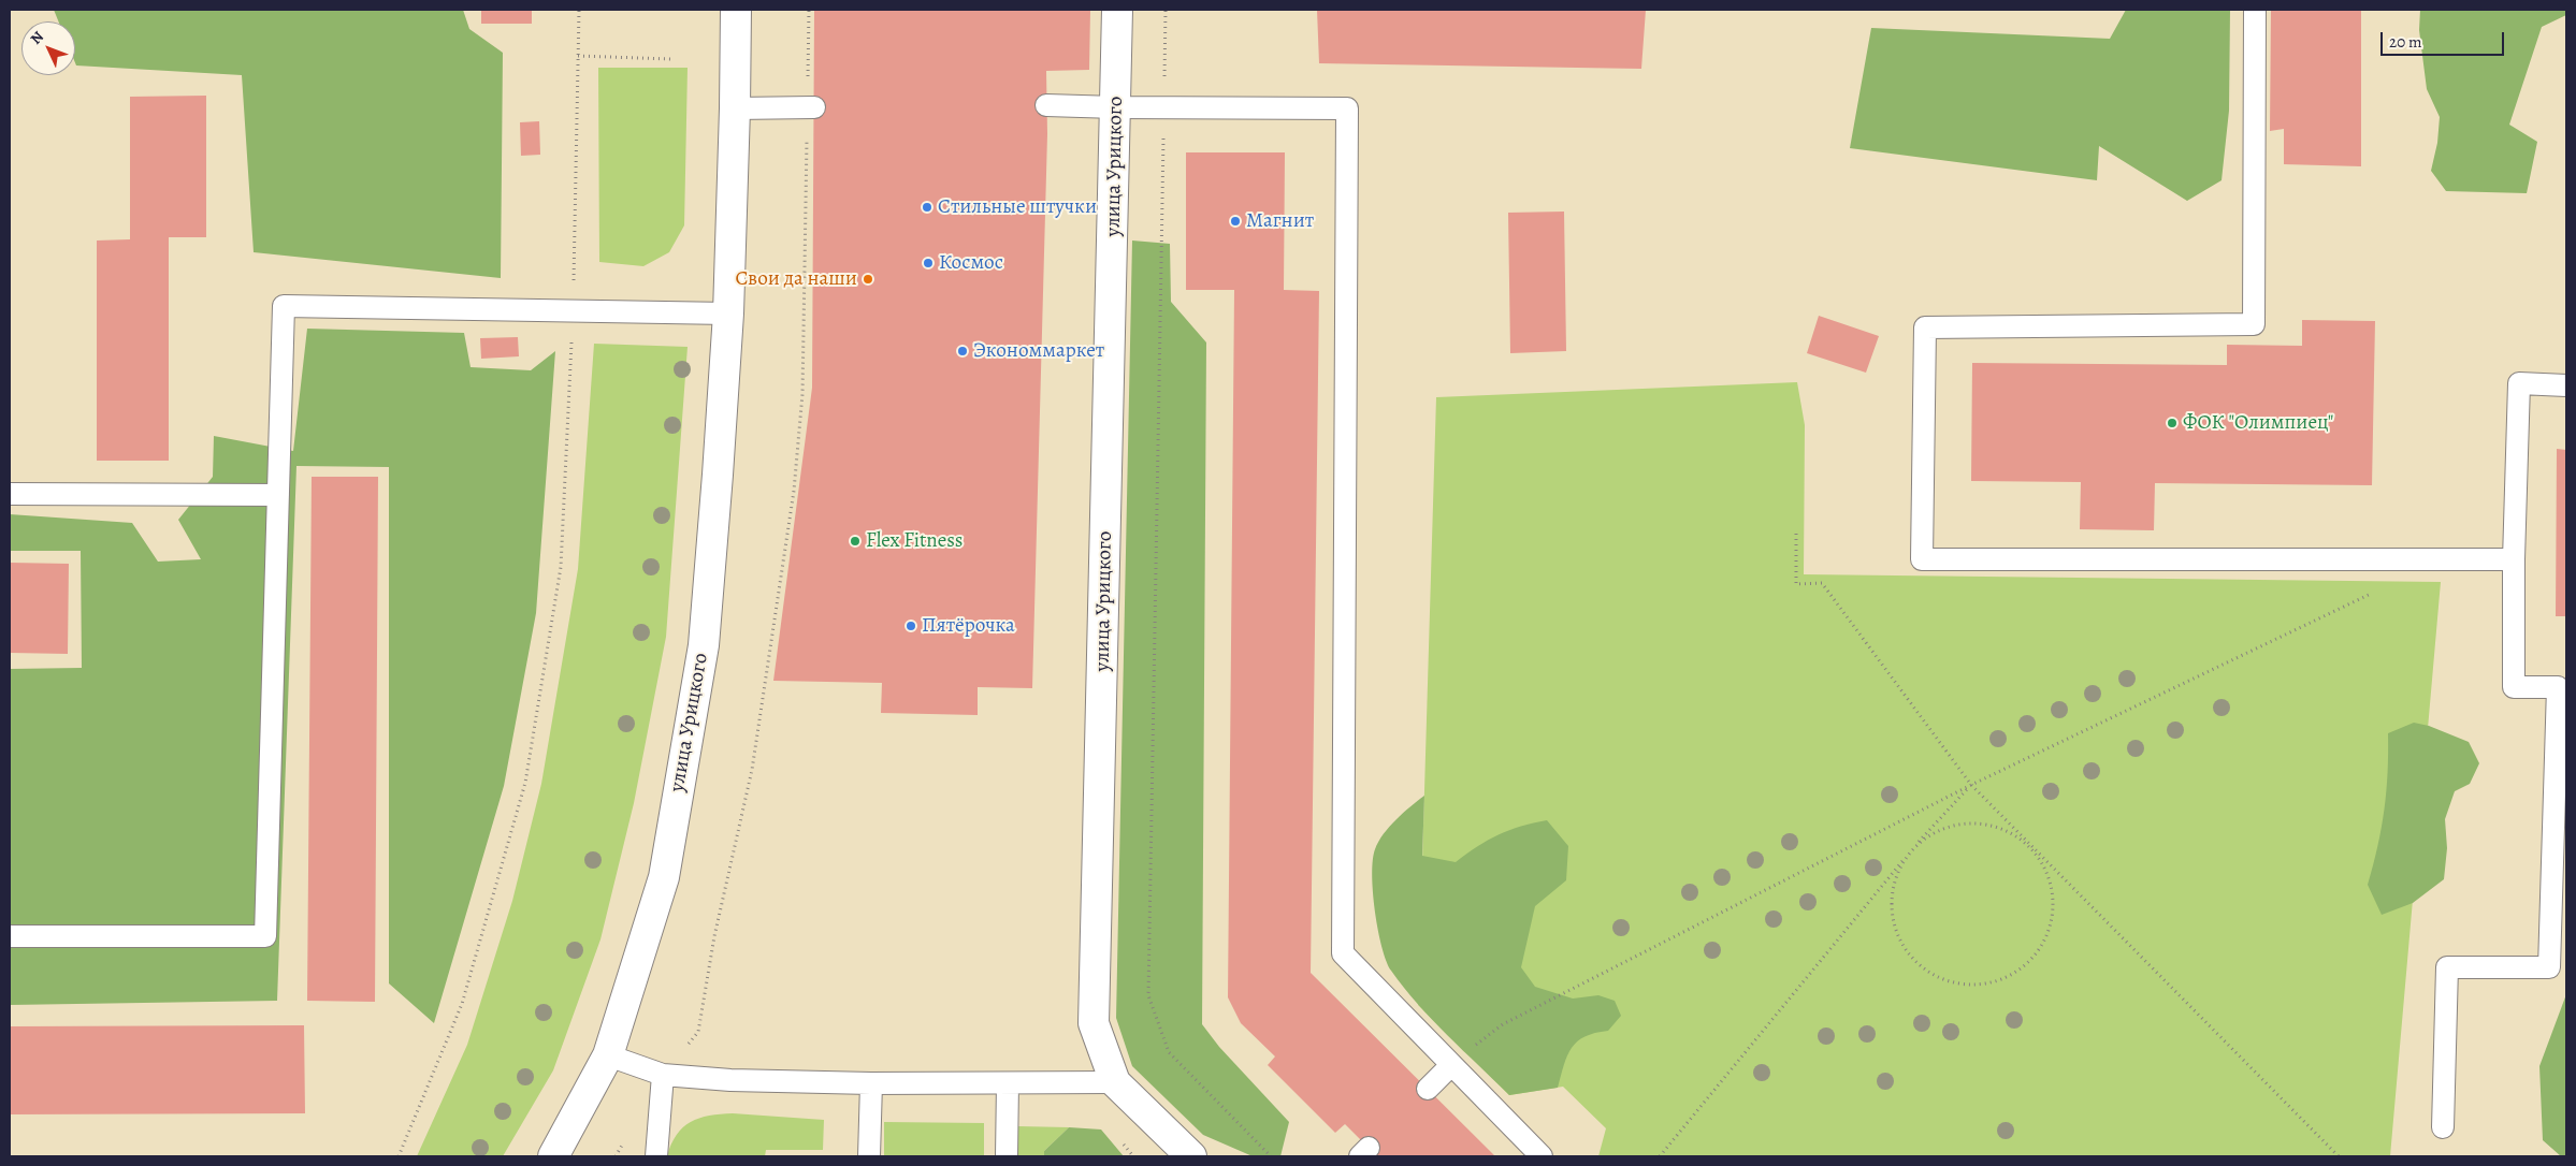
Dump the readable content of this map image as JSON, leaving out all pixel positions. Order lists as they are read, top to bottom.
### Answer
{
  "streets": {
    "street": ["улица Урицкого"]
  },
  "places": [
    "Стильные штучки",
    "Магнит",
    "Космос",
    "Свои да наши",
    "Экономмаркет",
    "ФОК \"Олимпиец\"",
    "Flex Fitness",
    "Пятёрочка"
  ],
  "scale_bar": "20 m",
  "north": "top left"
}
